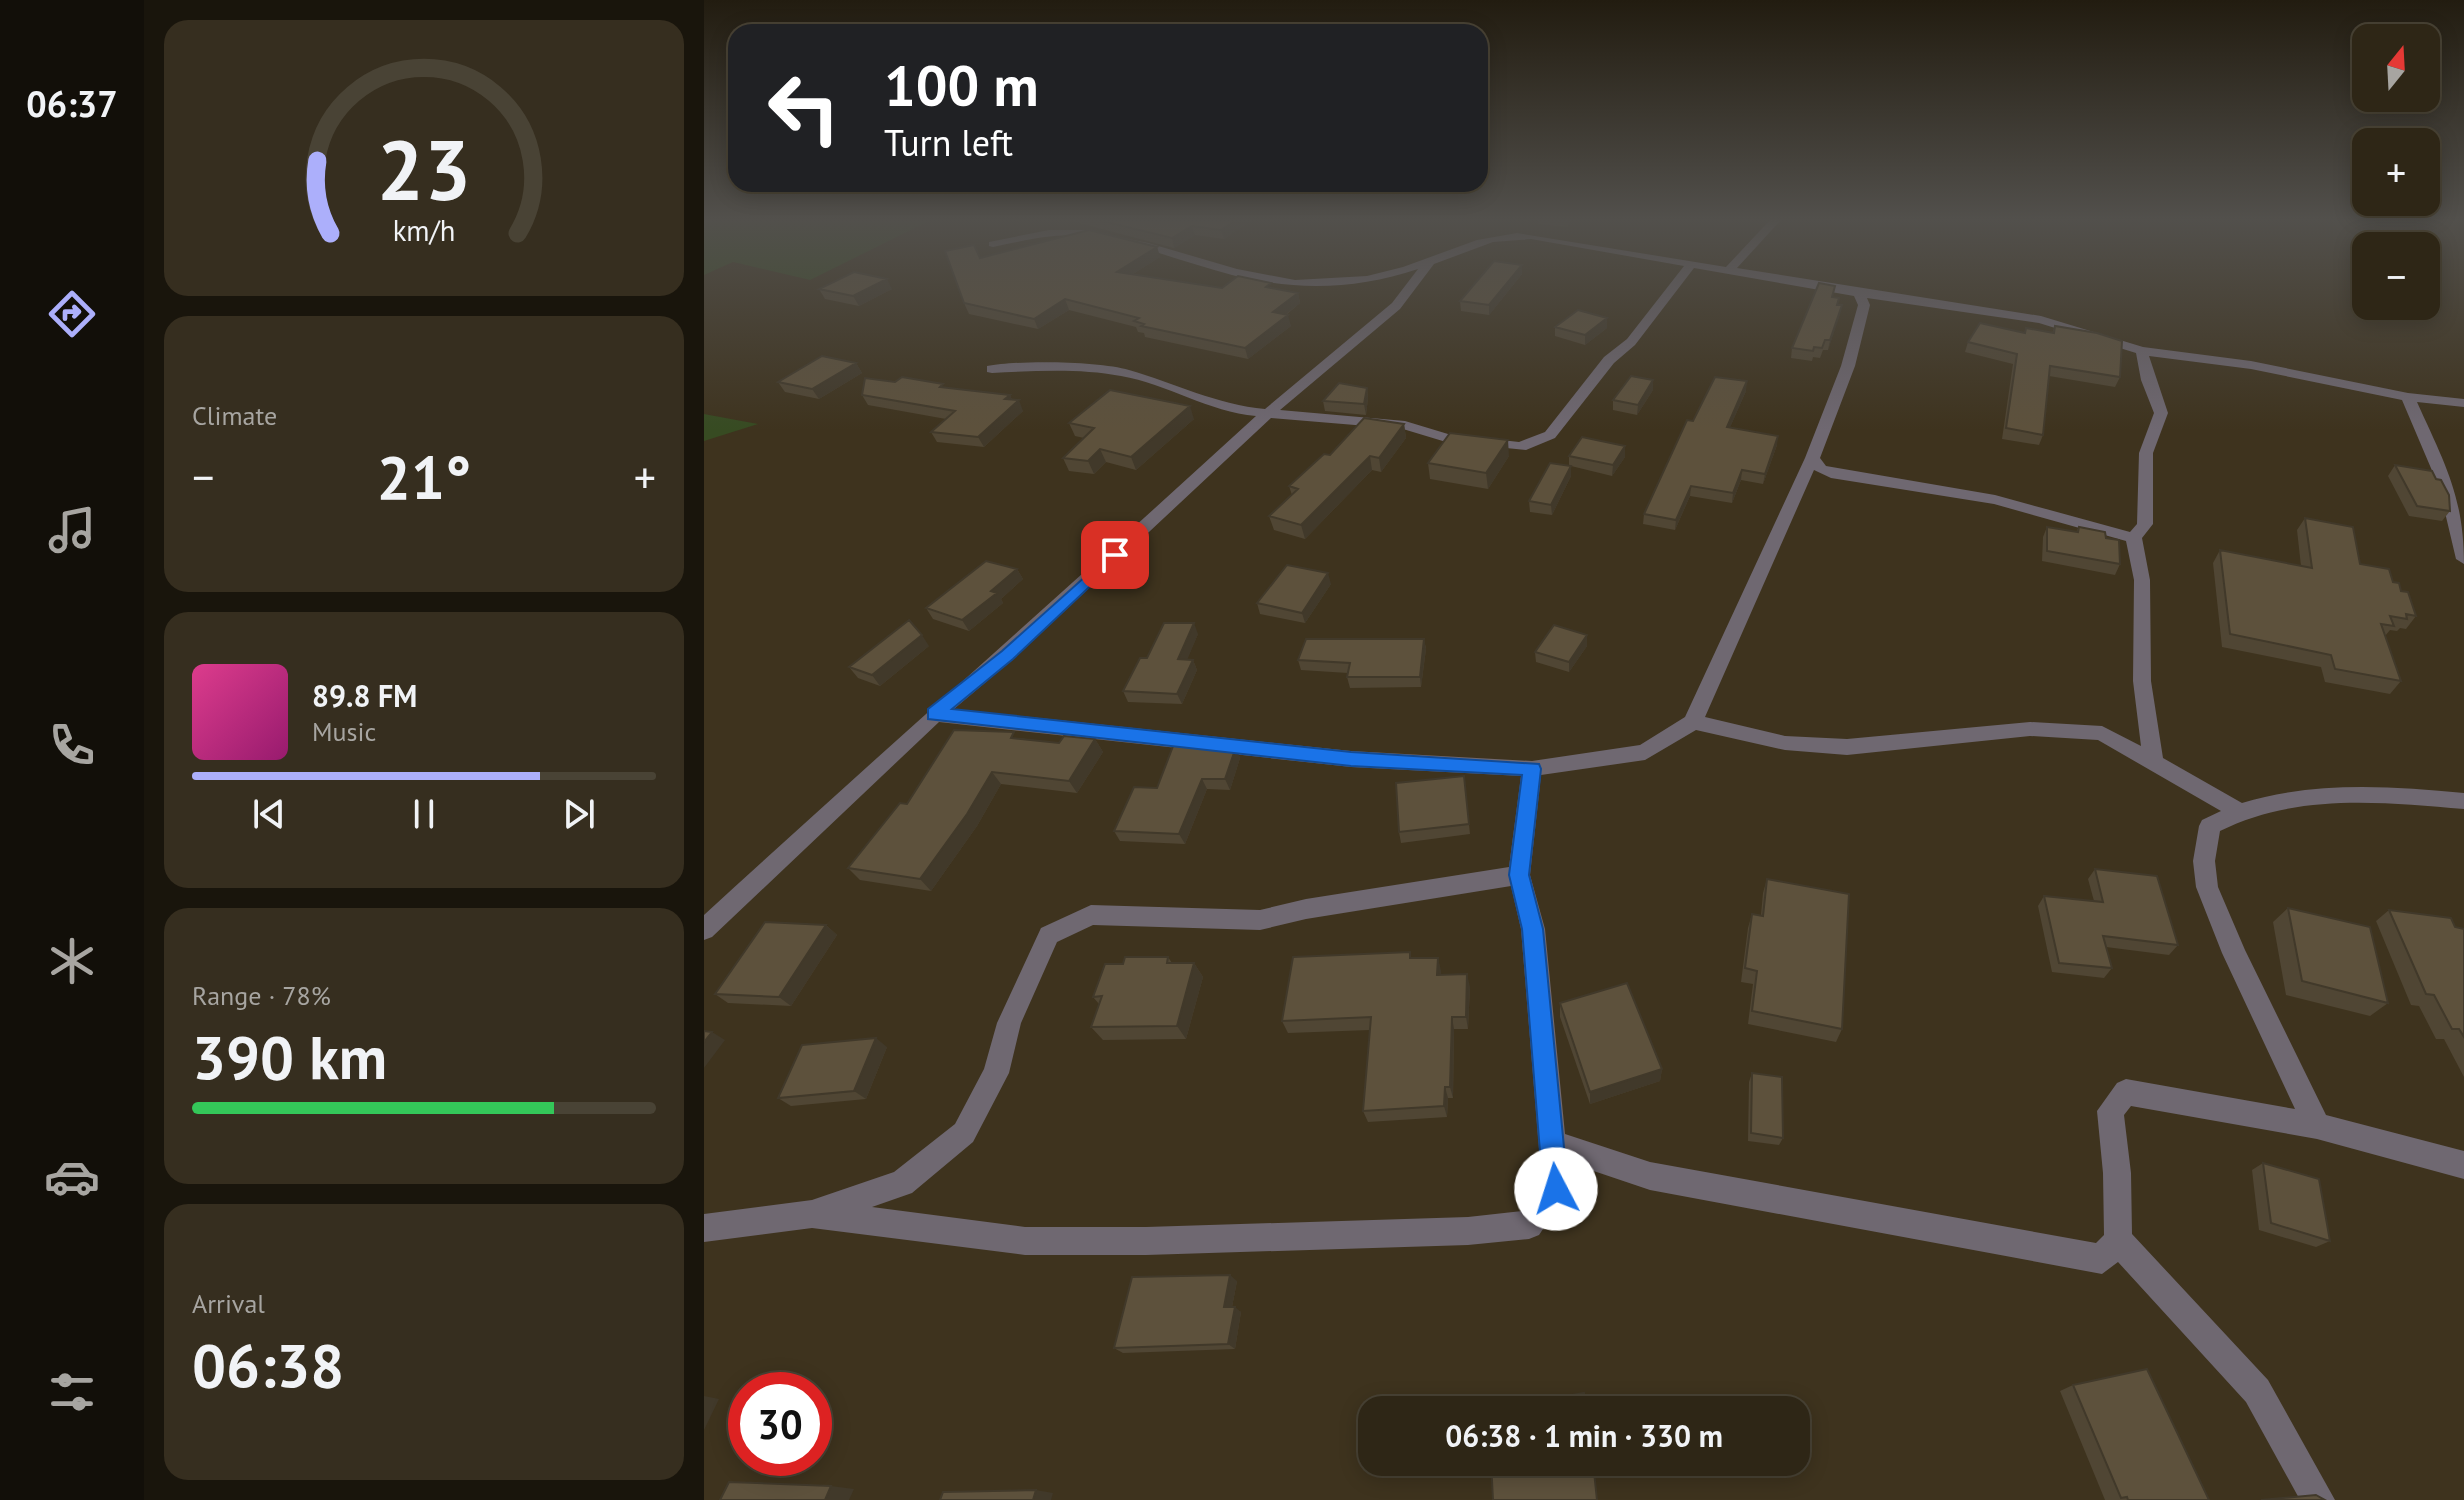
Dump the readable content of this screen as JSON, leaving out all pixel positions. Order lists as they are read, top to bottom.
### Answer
{
  "north": "top",
  "page": {
    "tabs": "06:37",
    "map_buttons": ["+", "−"],
    "turn": ["100 m", "Turn left"],
    "tile": [
      "Climate",
      ["Range · 78%", "390 km"],
      ["Arrival", "06:38"]
    ],
    "heat": ["−", "21°", "+"],
    "song": ["89.8 FM", "Music"],
    "limit": "30",
    "trip": "06:38 · 1 min · 330 m",
    "gauge": ["23", "km/h"]
  }
}
